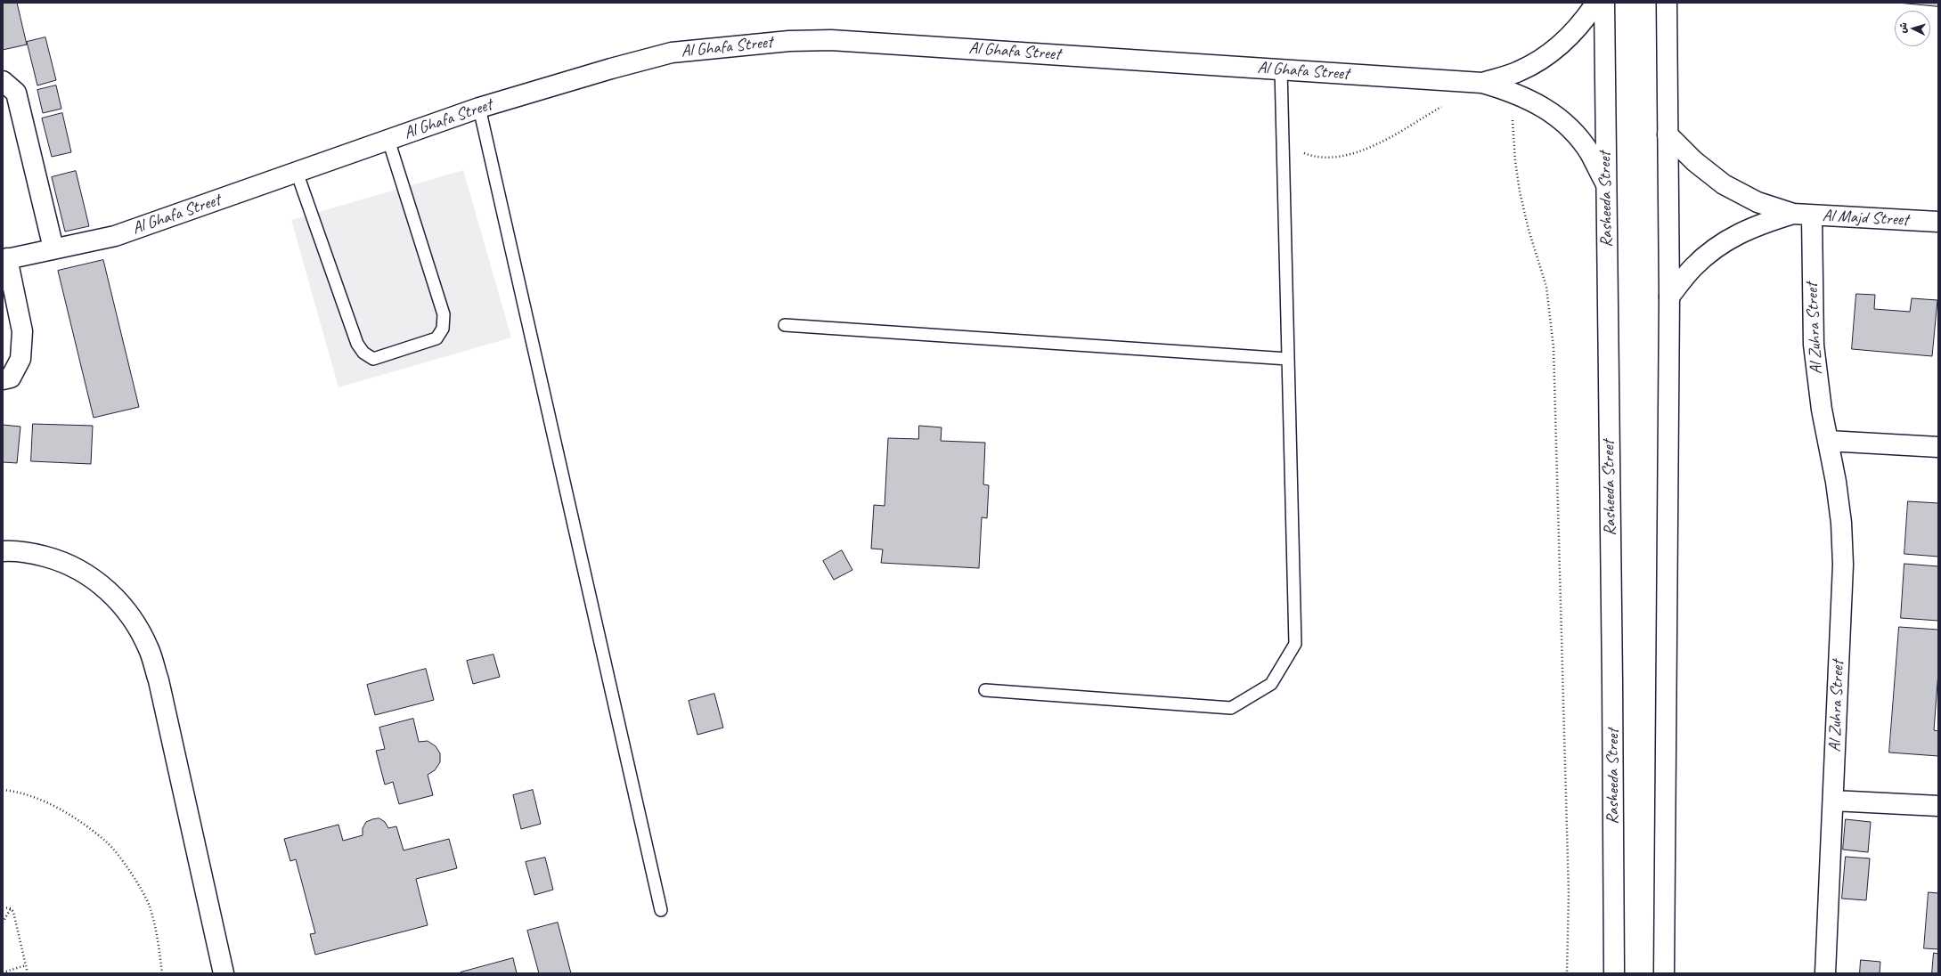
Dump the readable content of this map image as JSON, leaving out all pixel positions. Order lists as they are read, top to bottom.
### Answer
{
  "streets": {
    "street": [
      "Al Ghafa Street",
      "Rasheeda Street",
      "Al Majd Street",
      "Al Zuhra Street"
    ]
  },
  "crossings": [
    ["Al Ghafa Street", "Rasheeda Street"],
    ["Al Majd Street", "Al Zuhra Street"]
  ],
  "north": "left"
}
